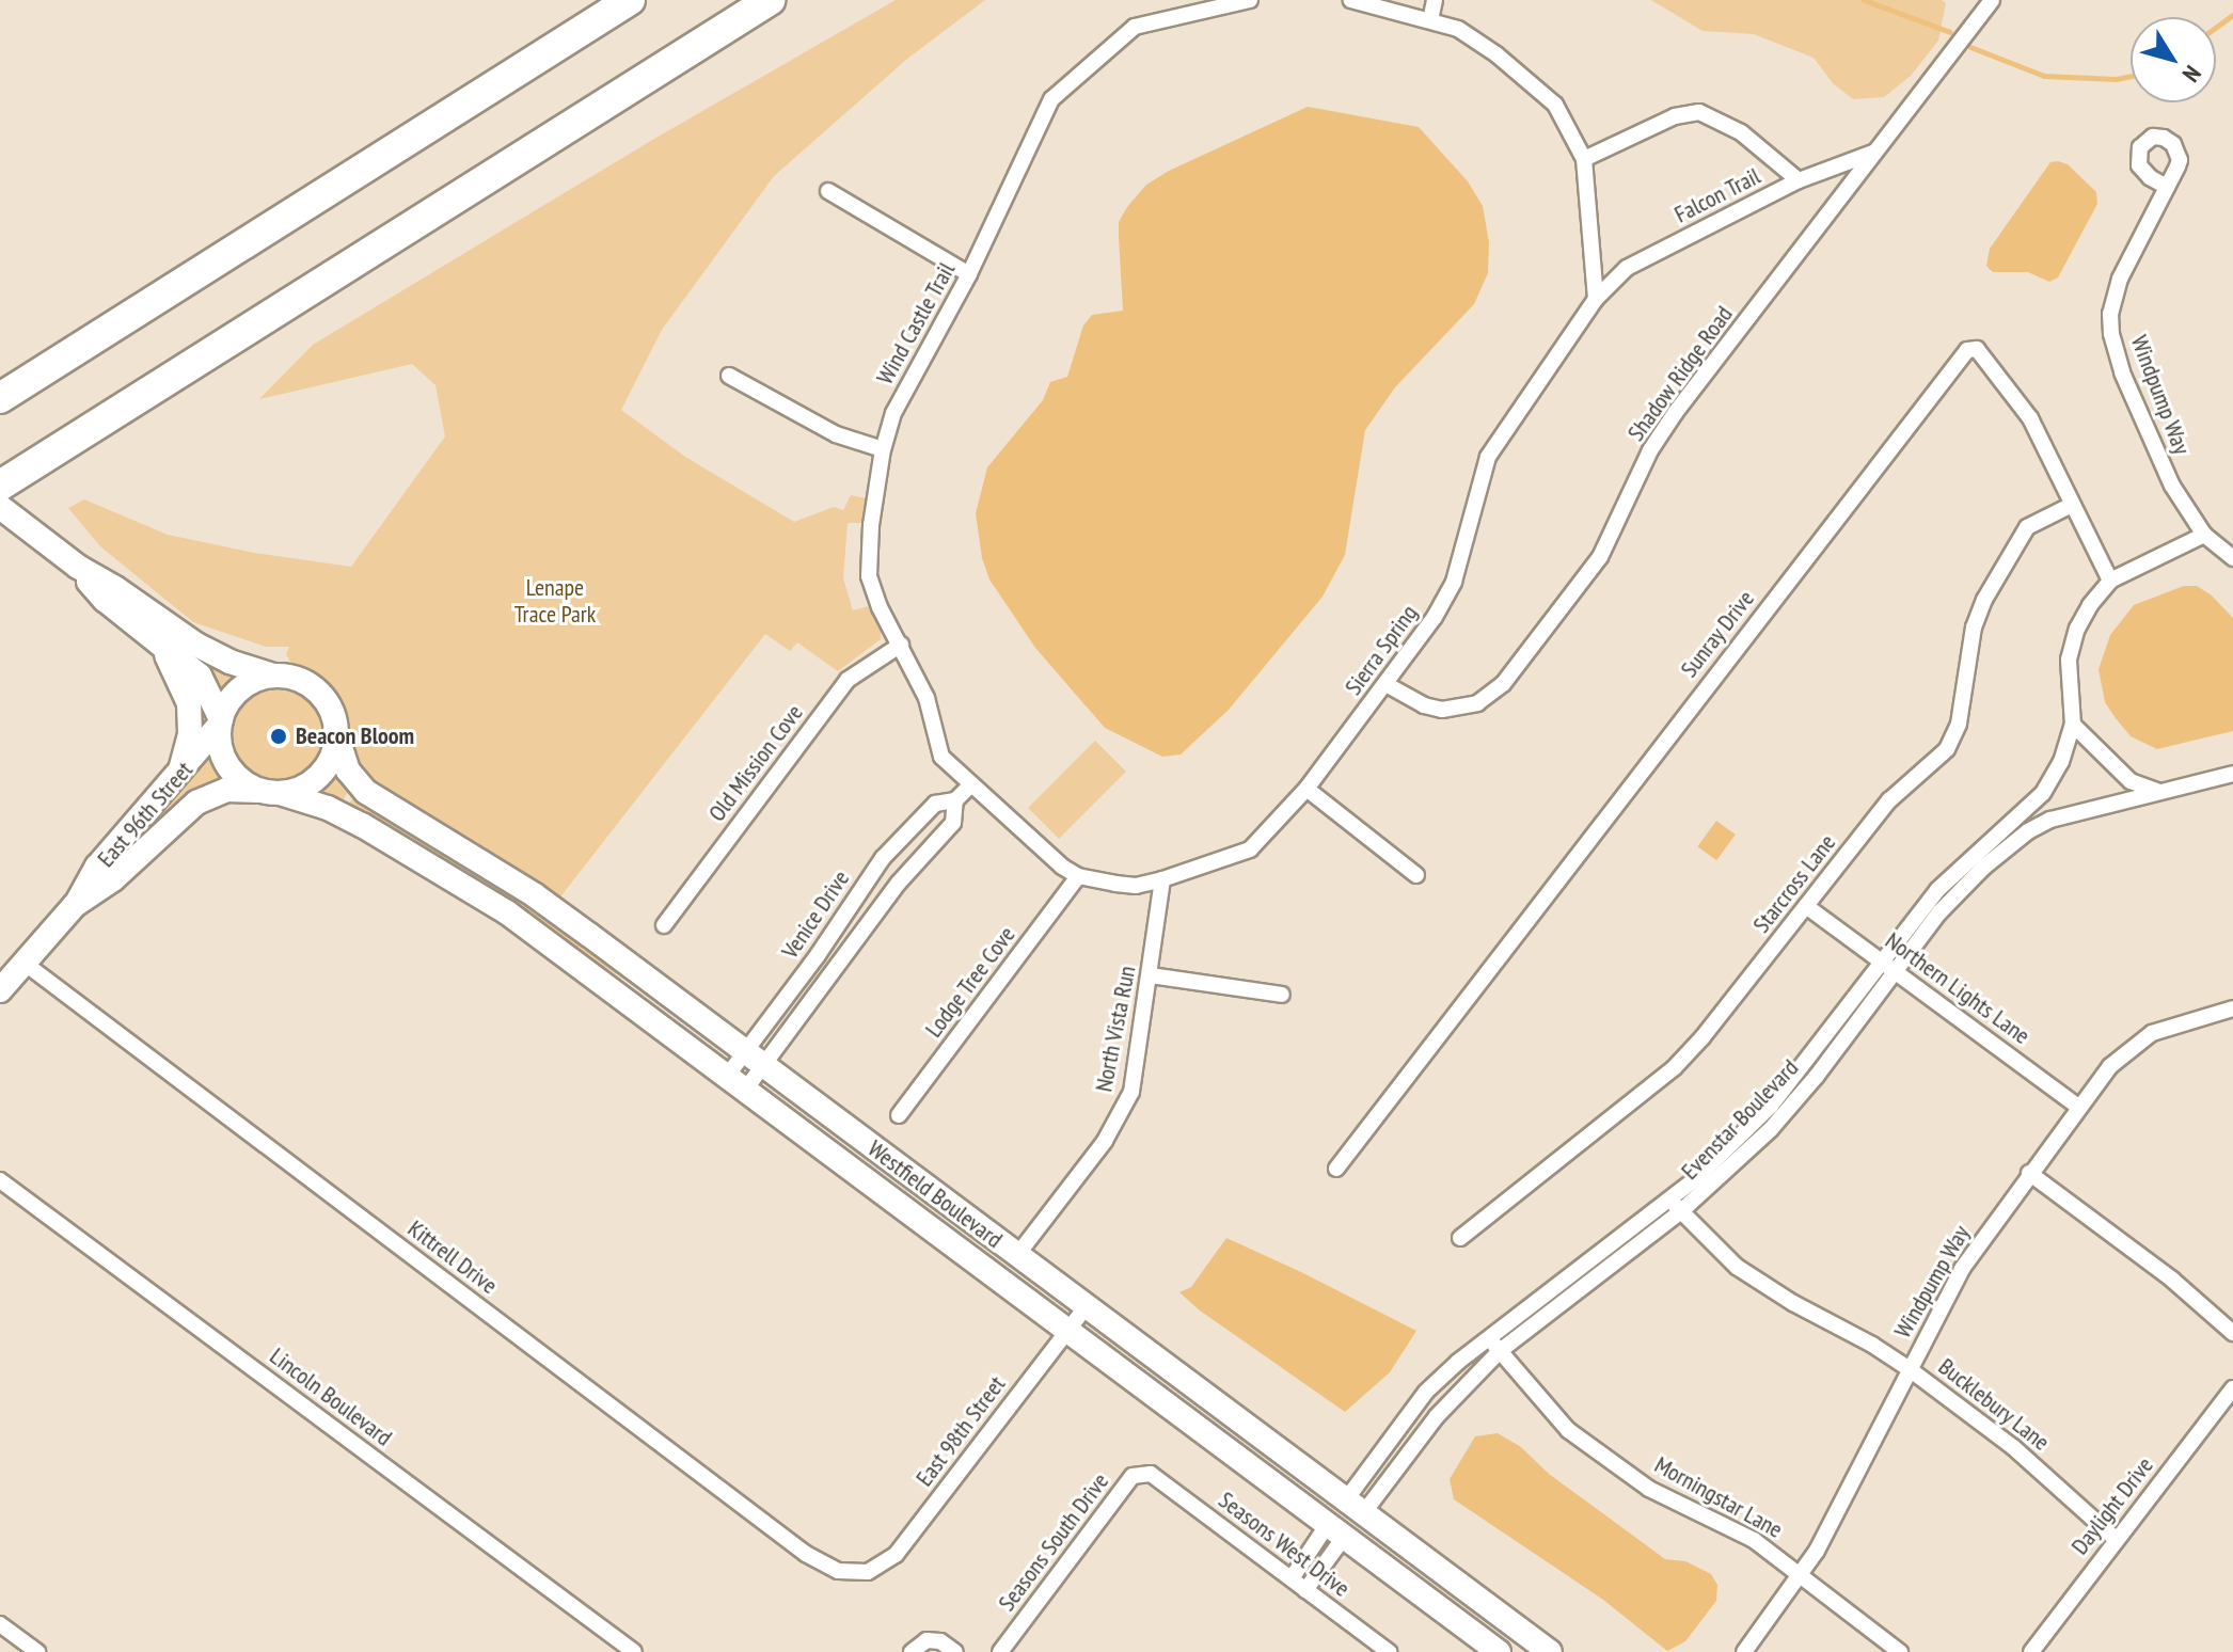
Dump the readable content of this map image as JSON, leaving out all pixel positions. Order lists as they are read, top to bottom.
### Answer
{
  "streets": {
    "main road": ["East 96th Street", "Westfield Boulevard"],
    "street": [
      "Falcon Trail",
      "Wind Castle Trail",
      "Shadow Ridge Road",
      "Windpump Way",
      "Sunray Drive",
      "Sierra Spring",
      "Old Mission Cove",
      "Starcross Lane",
      "Venice Drive",
      "Lodge Tree Cove",
      "Northern Lights Lane",
      "North Vista Run",
      "Evenstar Boulevard",
      "Kittrell Drive",
      "Lincoln Boulevard",
      "Bucklebury Lane",
      "East 98th Street",
      "Morningstar Lane",
      "Daylight Drive",
      "Seasons South Drive",
      "Seasons West Drive"
    ]
  },
  "crossings": [
    ["Falcon Trail", "Shadow Ridge Road"],
    ["Falcon Trail", "Sierra Spring"],
    ["Wind Castle Trail", "Sierra Spring"],
    ["Wind Castle Trail", "Old Mission Cove"],
    ["Wind Castle Trail", "Venice Drive"],
    ["Shadow Ridge Road", "Sierra Spring"],
    ["Windpump Way", "Northern Lights Lane"],
    ["Windpump Way", "Evenstar Boulevard"],
    ["Windpump Way", "Bucklebury Lane"],
    ["Windpump Way", "Morningstar Lane"],
    ["Sunray Drive", "Starcross Lane"],
    ["Sunray Drive", "Evenstar Boulevard"],
    ["Sierra Spring", "Venice Drive"],
    ["Sierra Spring", "Lodge Tree Cove"],
    ["Sierra Spring", "North Vista Run"],
    ["East 96th Street", "Westfield Boulevard"],
    ["East 96th Street", "Kittrell Drive"],
    ["Starcross Lane", "Northern Lights Lane"],
    ["Venice Drive", "Westfield Boulevard"],
    ["Northern Lights Lane", "Evenstar Boulevard"],
    ["North Vista Run", "Westfield Boulevard"],
    ["Evenstar Boulevard", "Westfield Boulevard"],
    ["Evenstar Boulevard", "Bucklebury Lane"],
    ["Evenstar Boulevard", "Morningstar Lane"],
    ["Westfield Boulevard", "East 98th Street"],
    ["Kittrell Drive", "East 98th Street"],
    ["Bucklebury Lane", "Daylight Drive"],
    ["Seasons South Drive", "Seasons West Drive"]
  ],
  "parks": ["Lenape Trace Park"],
  "places": ["Beacon Bloom"],
  "north": "bottom right"
}
